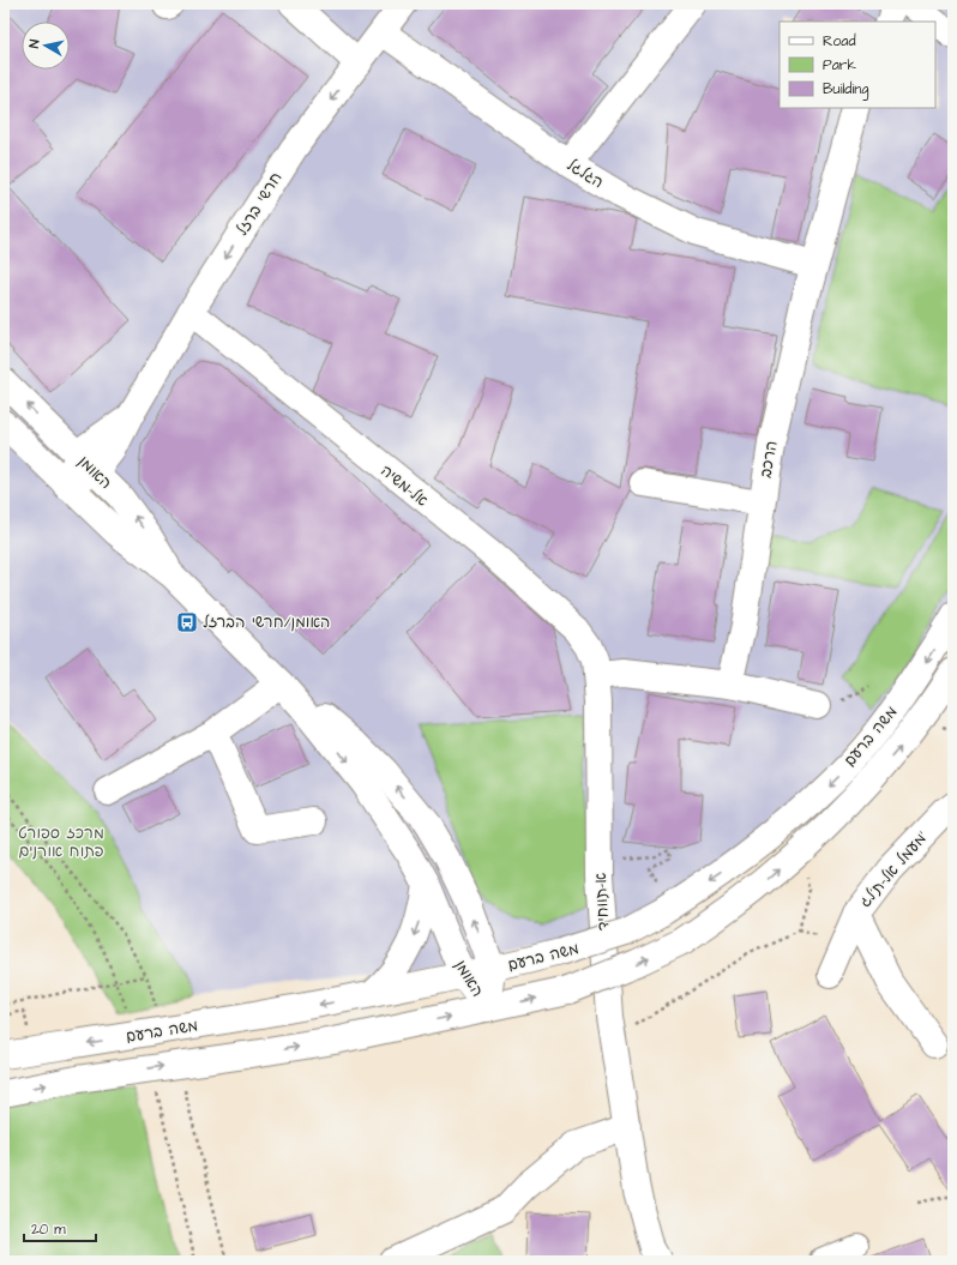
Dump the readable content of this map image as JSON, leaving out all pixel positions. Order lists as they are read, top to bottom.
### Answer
{
  "streets": {
    "street": [
      "הגלגל",
      "חרשי ברזל",
      "הרכב",
      "האומן",
      "אל-משיה",
      "משה ברעם",
      "מעמל אל-ת'לג'",
      "א-תווחיד"
    ]
  },
  "crossings": [
    ["הגלגל", "חרשי ברזל"],
    ["הגלגל", "הרכב"],
    ["חרשי ברזל", "האומן"],
    ["חרשי ברזל", "אל-משיה"],
    ["האומן", "משה ברעם"],
    ["אל-משיה", "א-תווחיד"]
  ],
  "one_way": ["חרשי ברזל"],
  "parks": ["מרכז ספורט פתוח אורנים"],
  "places": {
    "bus stop": ["האומן/חרשי הברזל"]
  },
  "legend": ["Road", "Park", "Building"],
  "scale_bar": "20 m",
  "north": "left"
}
